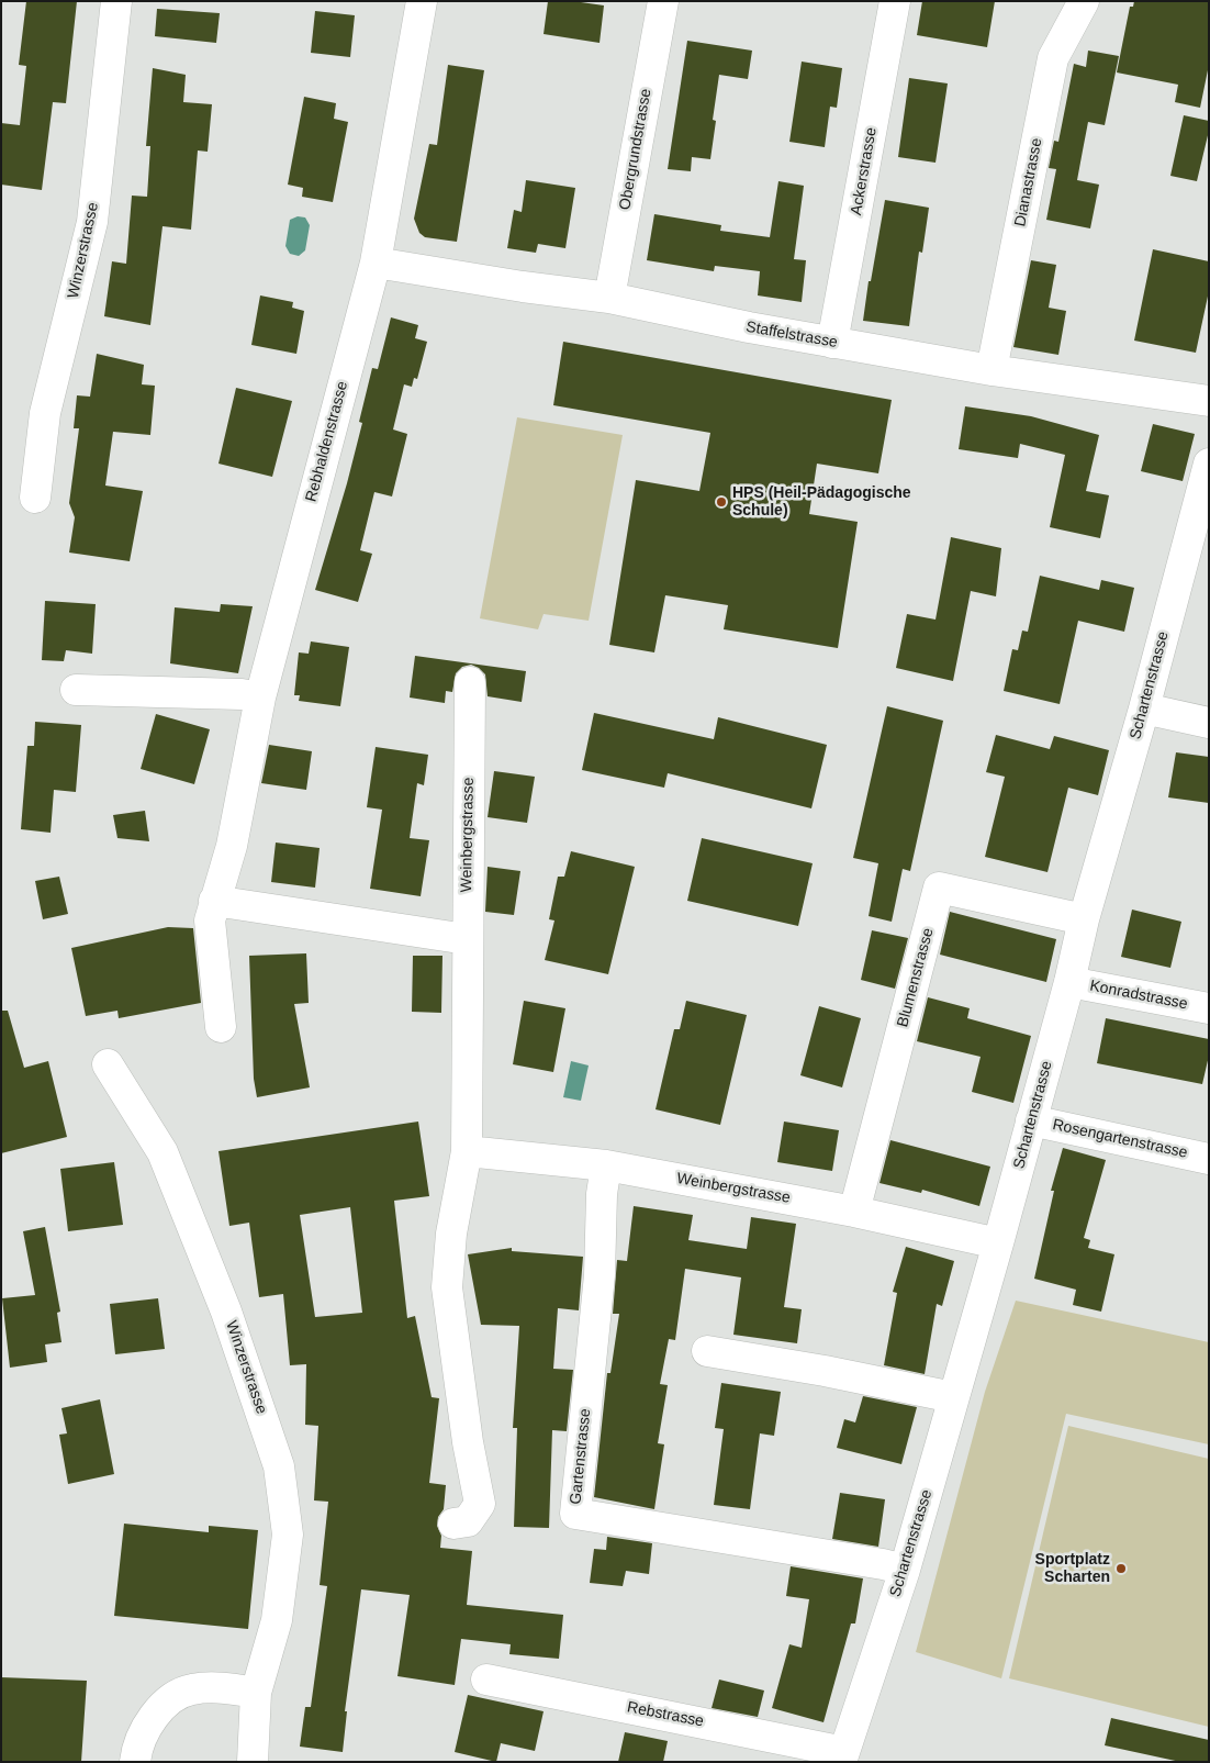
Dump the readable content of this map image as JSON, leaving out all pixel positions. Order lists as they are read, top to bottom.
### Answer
{
  "streets": {
    "street": [
      "Obergrundstrasse",
      "Ackerstrasse",
      "Dianastrasse",
      "Winzerstrasse",
      "Staffelstrasse",
      "Rebhaldenstrasse",
      "Schartenstrasse",
      "Weinbergstrasse",
      "Blumenstrasse",
      "Konradstrasse",
      "Rosengartenstrasse",
      "Gartenstrasse",
      "Rebstrasse"
    ]
  },
  "crossings": [
    ["Obergrundstrasse", "Staffelstrasse"],
    ["Ackerstrasse", "Staffelstrasse"],
    ["Dianastrasse", "Staffelstrasse"],
    ["Staffelstrasse", "Rebhaldenstrasse"],
    ["Schartenstrasse", "Weinbergstrasse"],
    ["Schartenstrasse", "Blumenstrasse"],
    ["Schartenstrasse", "Konradstrasse"],
    ["Schartenstrasse", "Rosengartenstrasse"],
    ["Schartenstrasse", "Gartenstrasse"],
    ["Schartenstrasse", "Rebstrasse"],
    ["Weinbergstrasse", "Blumenstrasse"],
    ["Weinbergstrasse", "Gartenstrasse"]
  ],
  "places": ["HPS (Heil-Pädagogische Schule)", "Sportplatz Scharten"]
}
